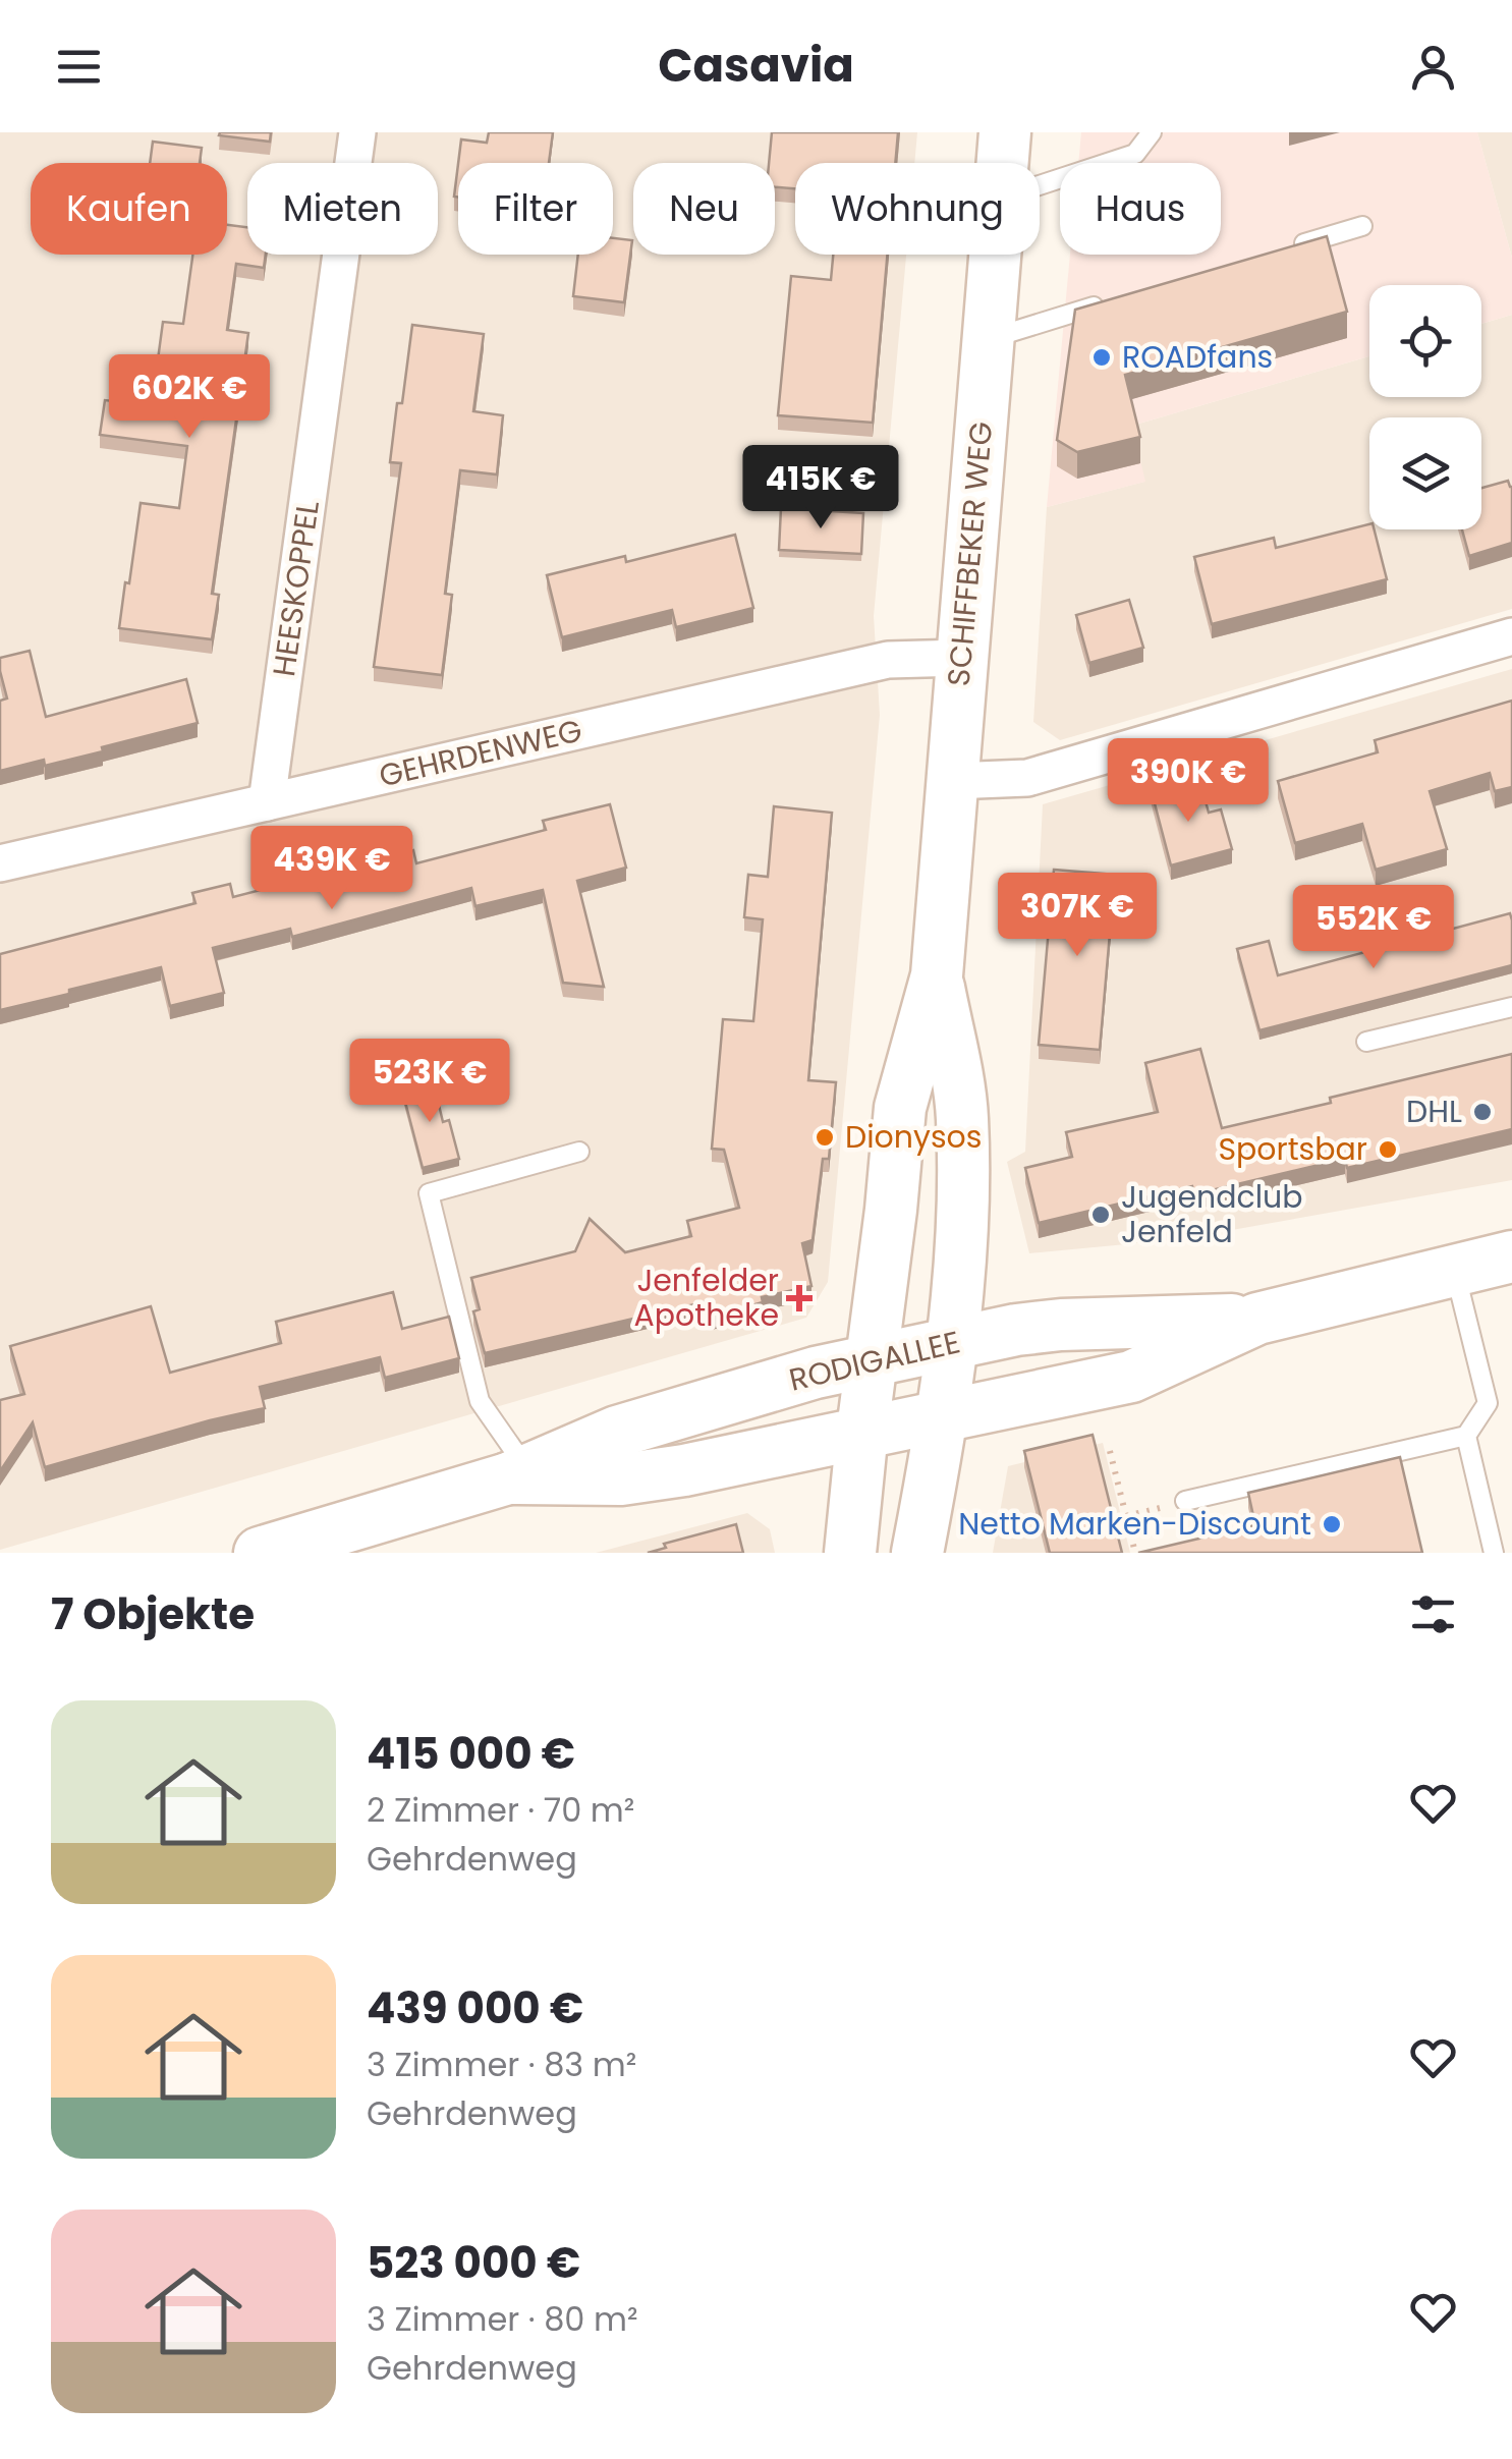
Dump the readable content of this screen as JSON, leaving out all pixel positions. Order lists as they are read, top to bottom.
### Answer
{
  "streets": {
    "main road": ["SCHIFFBEKER WEG", "RODIGALLEE"],
    "street": ["HEESKOPPEL", "GEHRDENWEG"]
  },
  "crossings": [
    ["SCHIFFBEKER WEG", "GEHRDENWEG"],
    ["SCHIFFBEKER WEG", "RODIGALLEE"],
    ["HEESKOPPEL", "GEHRDENWEG"]
  ],
  "places": {
    "other": [
      "ROADfans",
      "DHL",
      "Dionysos",
      "Sportsbar",
      "Jugendclub Jenfeld",
      "Netto Marken-Discount"
    ],
    "health": ["Jenfelder Apotheke"]
  },
  "page": {
    "header": "Casavia",
    "chip": [
      "Kaufen",
      "Mieten",
      "Filter",
      "Neu",
      "Wohnung",
      "Haus"
    ],
    "price": [
      "602K €",
      "415K €",
      "390K €",
      "439K €",
      "307K €",
      "552K €",
      "523K €"
    ],
    "heading": "7 Objekte",
    "list": [
      {
        "name": "415 000 €",
        "note": "2 Zimmer · 70 m² · Gehrdenweg"
      },
      {
        "name": "439 000 €",
        "note": "3 Zimmer · 83 m² · Gehrdenweg"
      },
      {
        "name": "523 000 €",
        "note": "3 Zimmer · 80 m² · Gehrdenweg"
      }
    ]
  }
}
